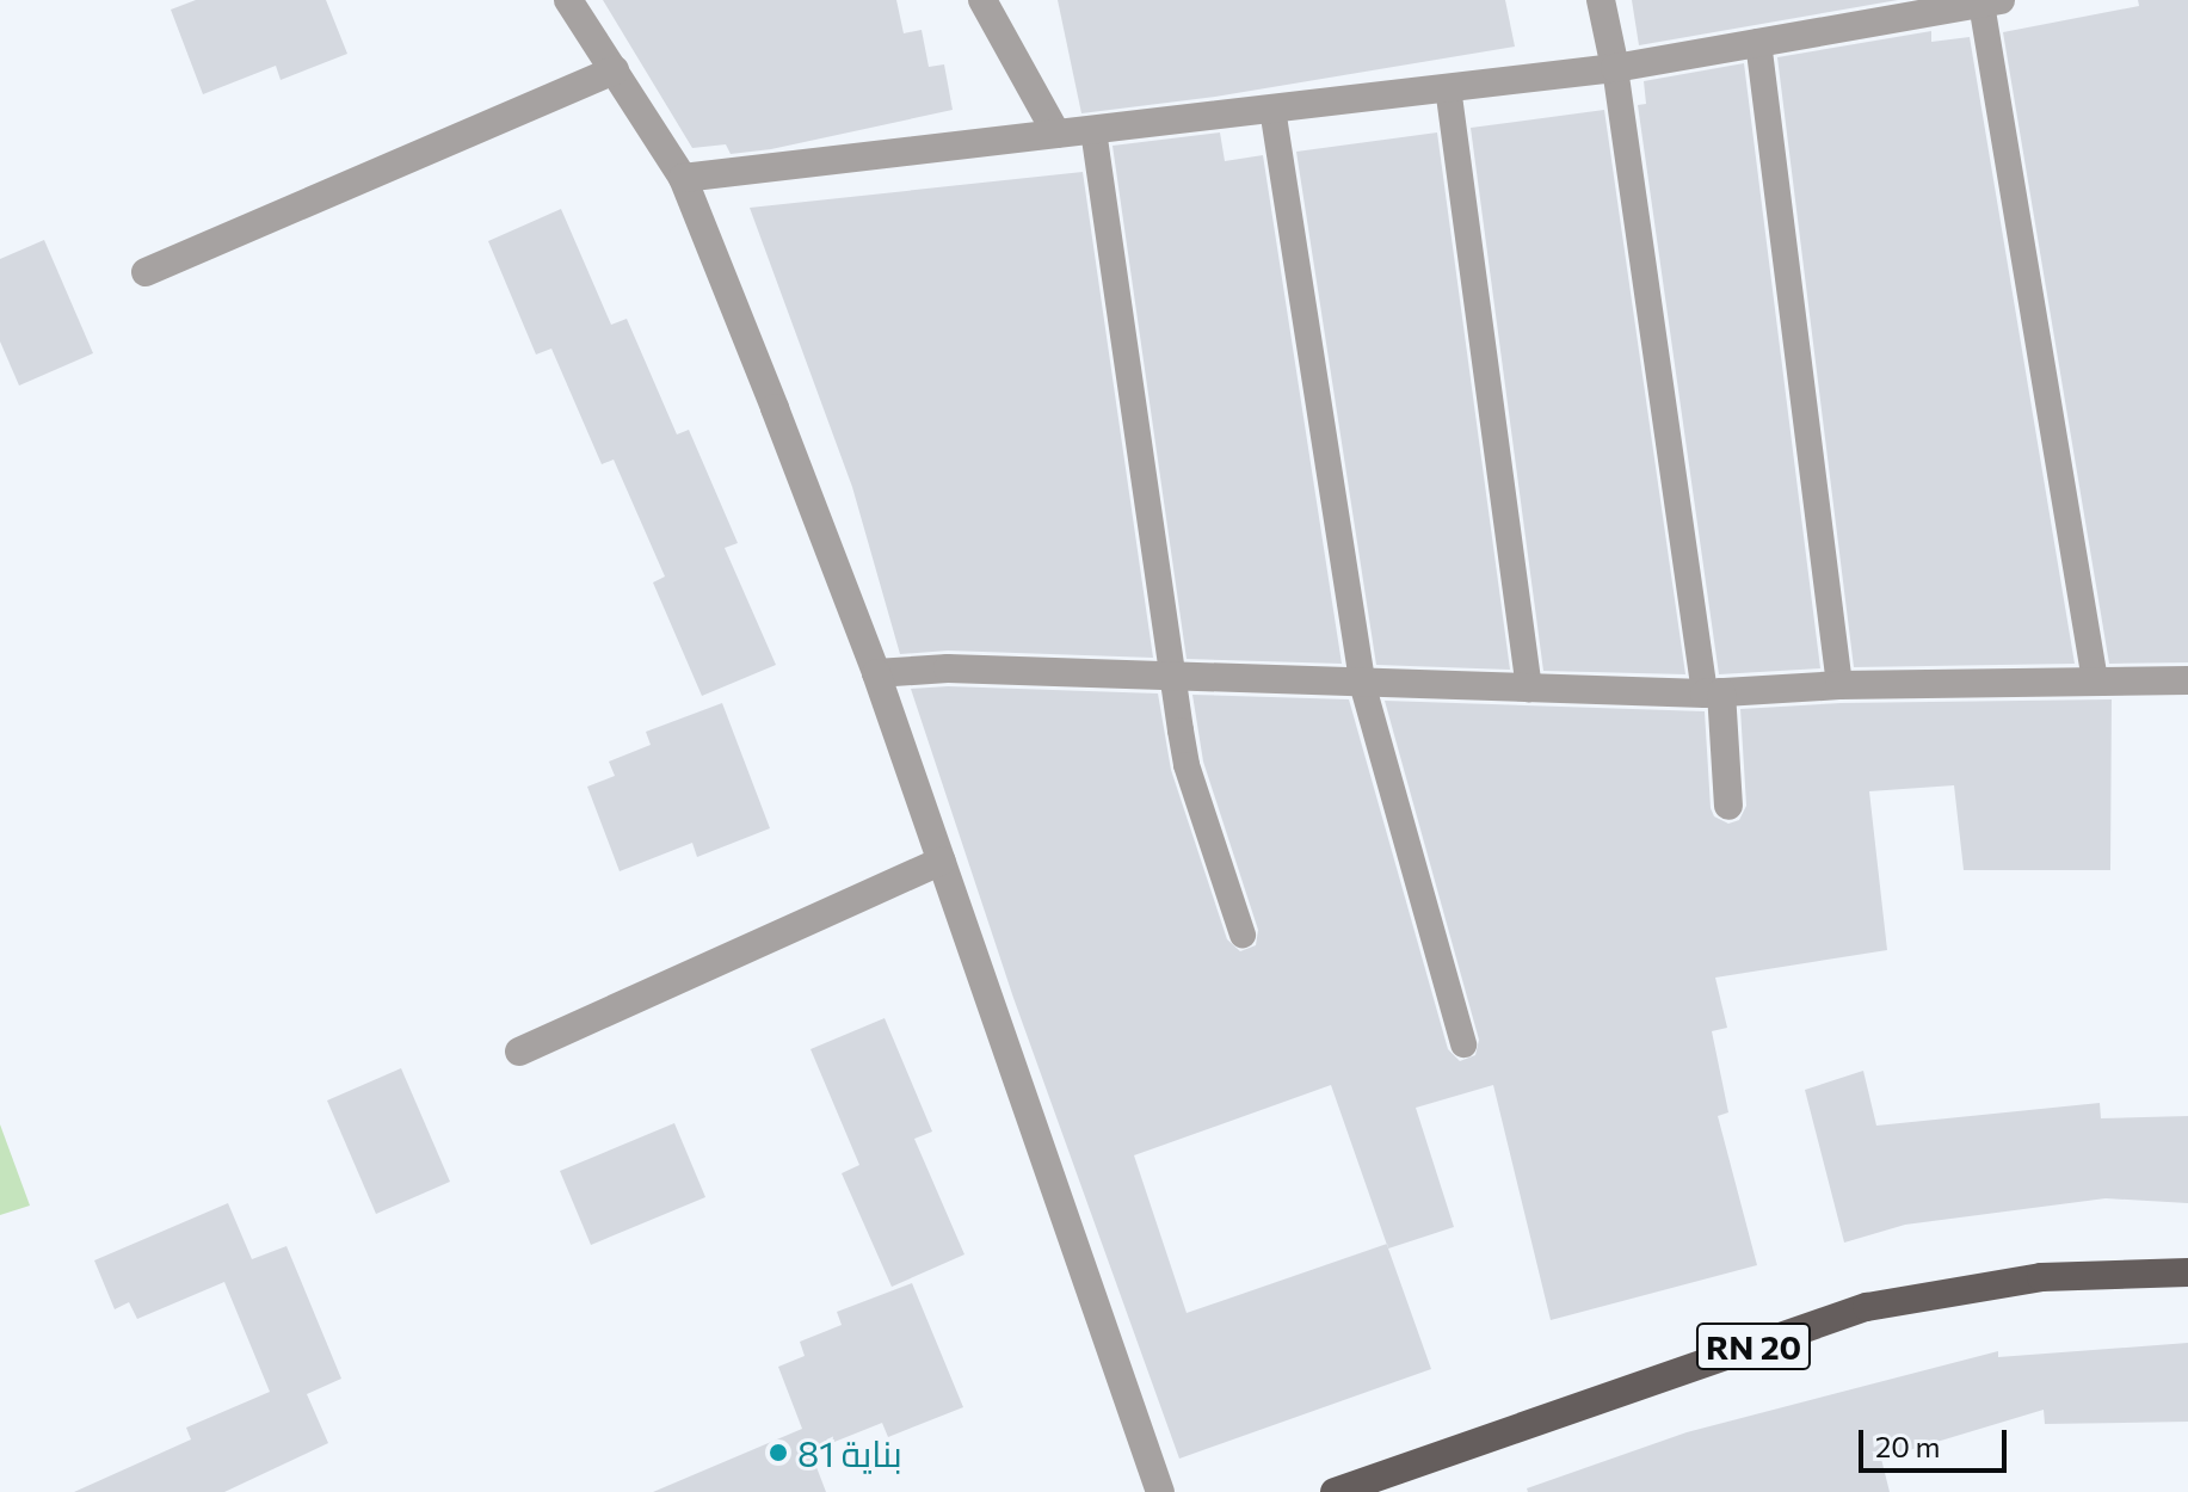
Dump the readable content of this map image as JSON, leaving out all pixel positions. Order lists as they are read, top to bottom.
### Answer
{
  "streets": {
    "main road": ["RN 20"]
  },
  "places": ["بناية 81"],
  "scale_bar": "20 m"
}
